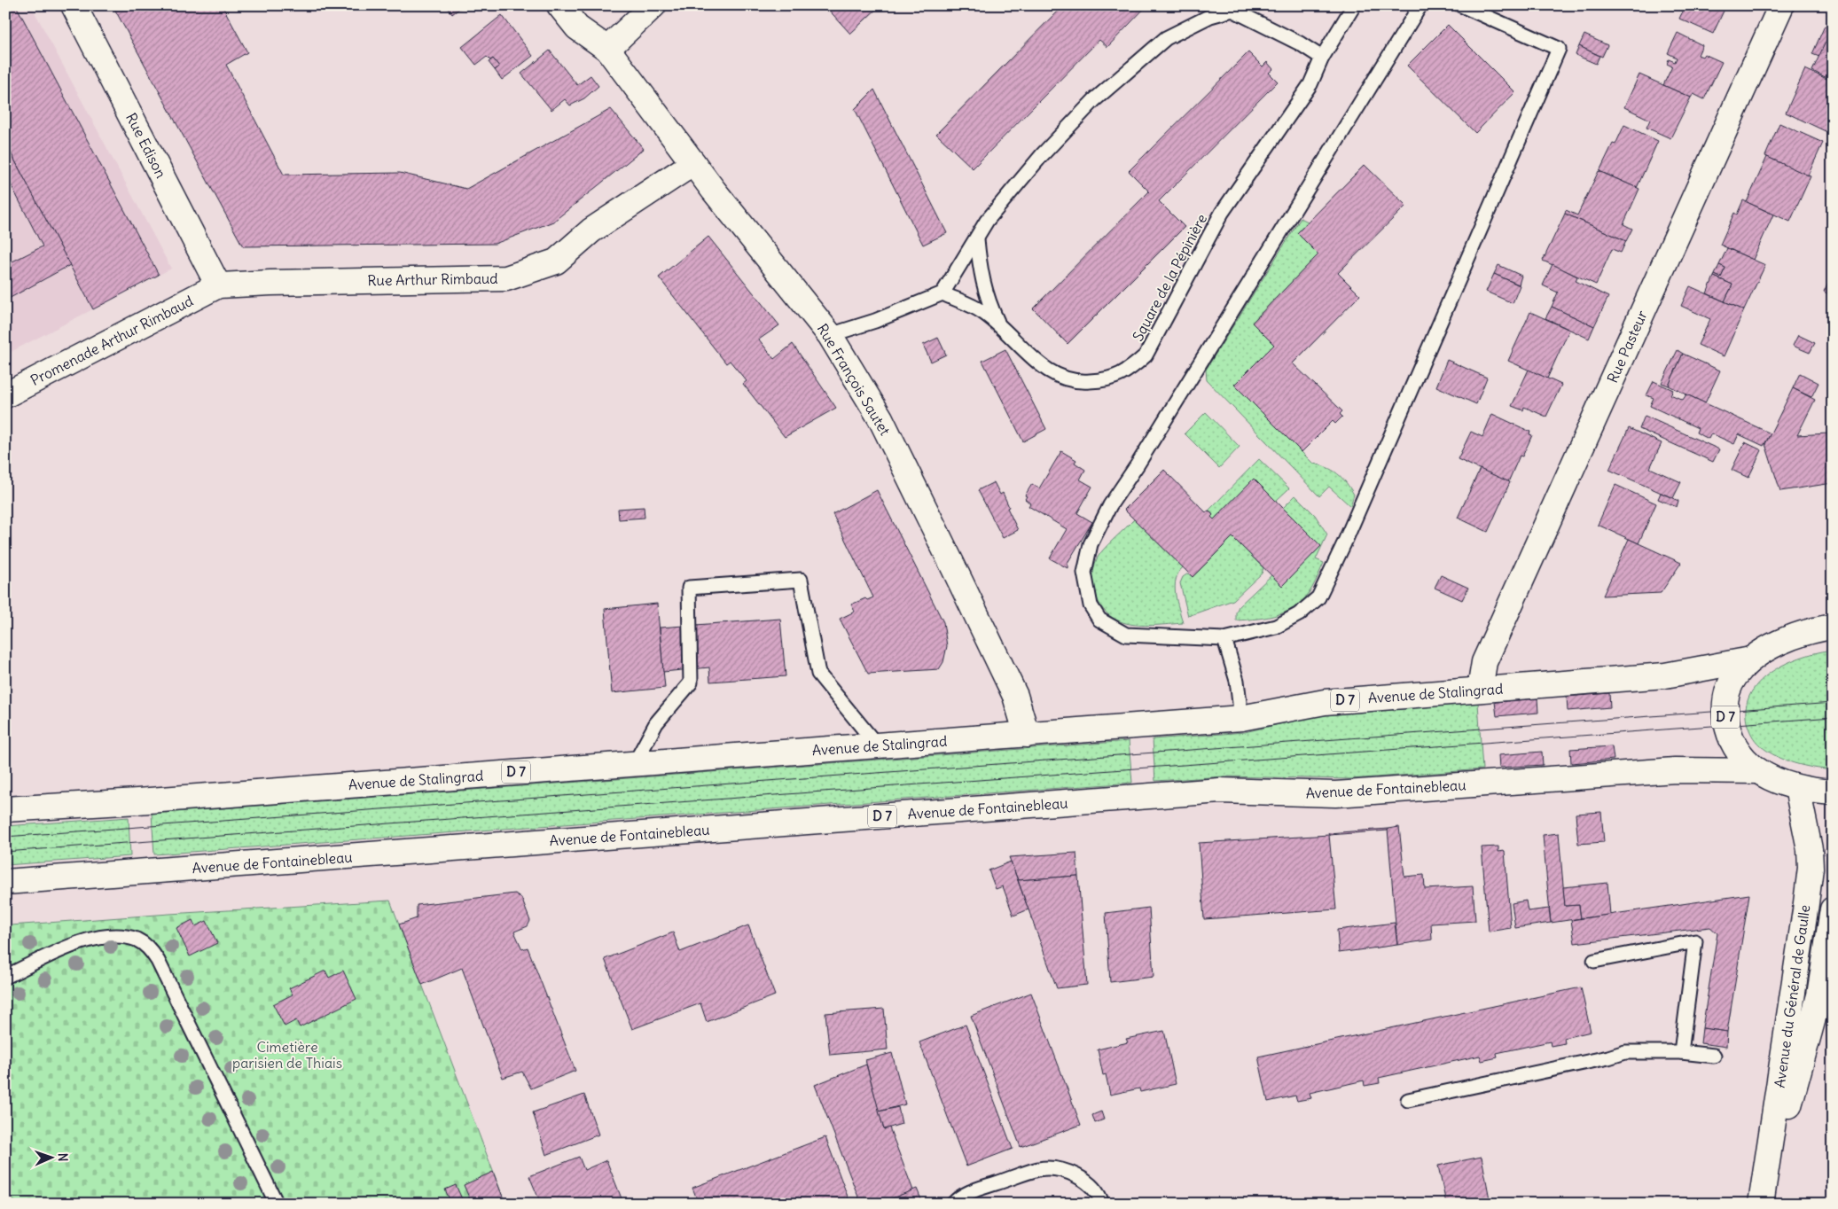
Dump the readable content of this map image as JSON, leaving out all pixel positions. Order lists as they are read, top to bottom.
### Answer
{
  "streets": {
    "main road": [
      "Rue Edison",
      "Rue Arthur Rimbaud",
      "Promenade Arthur Rimbaud",
      "Rue Pasteur",
      "Rue François Sautet",
      "Avenue de Stalingrad",
      "D 7",
      "Avenue de Fontainebleau",
      "Avenue du Général de Gaulle"
    ],
    "lane": ["Square de la Pépinière"]
  },
  "crossings": [
    ["Rue Edison", "Rue Arthur Rimbaud"],
    ["Rue Edison", "Promenade Arthur Rimbaud"],
    ["Rue Arthur Rimbaud", "Promenade Arthur Rimbaud"],
    ["Rue Arthur Rimbaud", "Rue François Sautet"],
    ["Rue Pasteur", "Avenue de Stalingrad"],
    ["Rue François Sautet", "Avenue de Stalingrad"],
    ["Avenue de Stalingrad", "D 7"],
    ["D 7", "Avenue de Fontainebleau"],
    ["D 7", "Avenue du Général de Gaulle"]
  ],
  "parks": ["Cimetière parisien de Thiais"],
  "north": "right"
}
